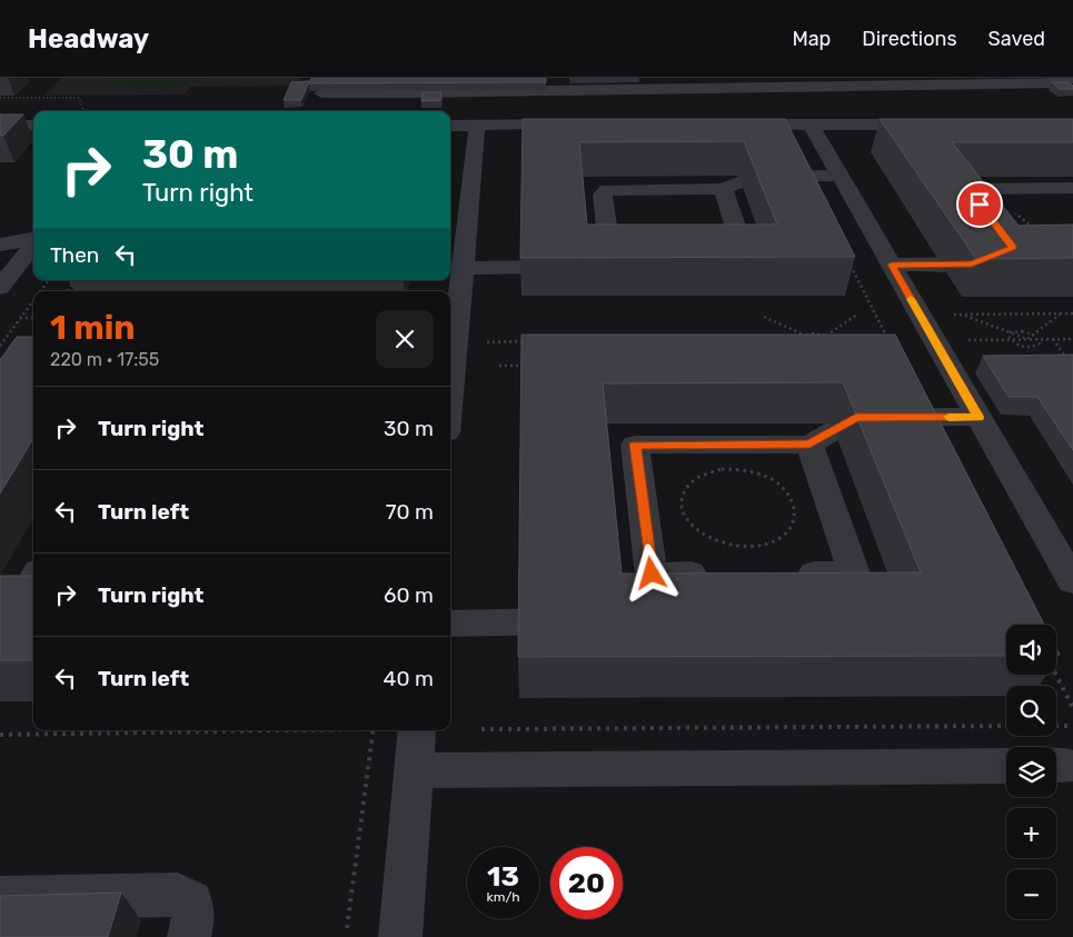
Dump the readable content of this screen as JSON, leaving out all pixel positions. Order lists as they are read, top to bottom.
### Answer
{
  "page": {
    "header": "Headway",
    "nav": ["Map", "Directions", "Saved"],
    "turn": ["30 m", "Turn right"],
    "then": "Then",
    "heading": ["1 min", "220 m · 17:55"],
    "list": [
      {
        "name": "Turn right",
        "value": "30 m"
      },
      {
        "name": "Turn left",
        "value": "70 m"
      },
      {
        "name": "Turn right",
        "value": "60 m"
      },
      {
        "name": "Turn left",
        "value": "40 m"
      }
    ],
    "map_buttons": ["+", "−"],
    "speed": "13 km/h",
    "limit": "20"
  }
}
